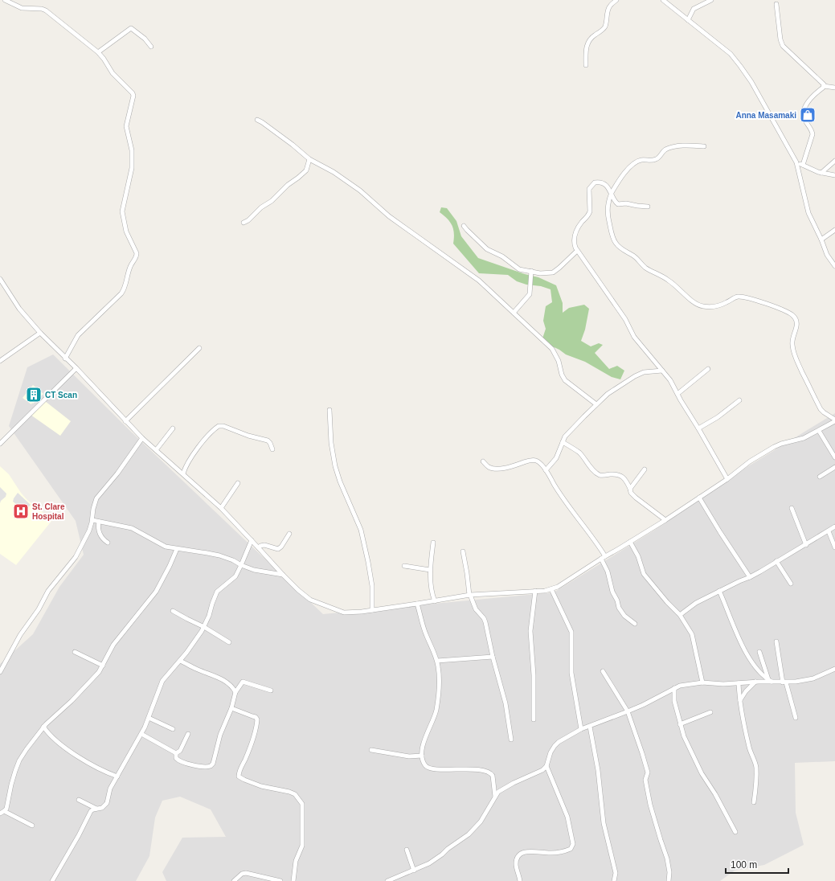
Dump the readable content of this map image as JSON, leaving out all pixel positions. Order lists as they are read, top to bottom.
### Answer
{
  "places": {
    "shop": ["Anna Masamaki"],
    "building": ["CT Scan"],
    "hospital": ["St. Clare Hospital"]
  },
  "scale_bar": "100 m"
}
